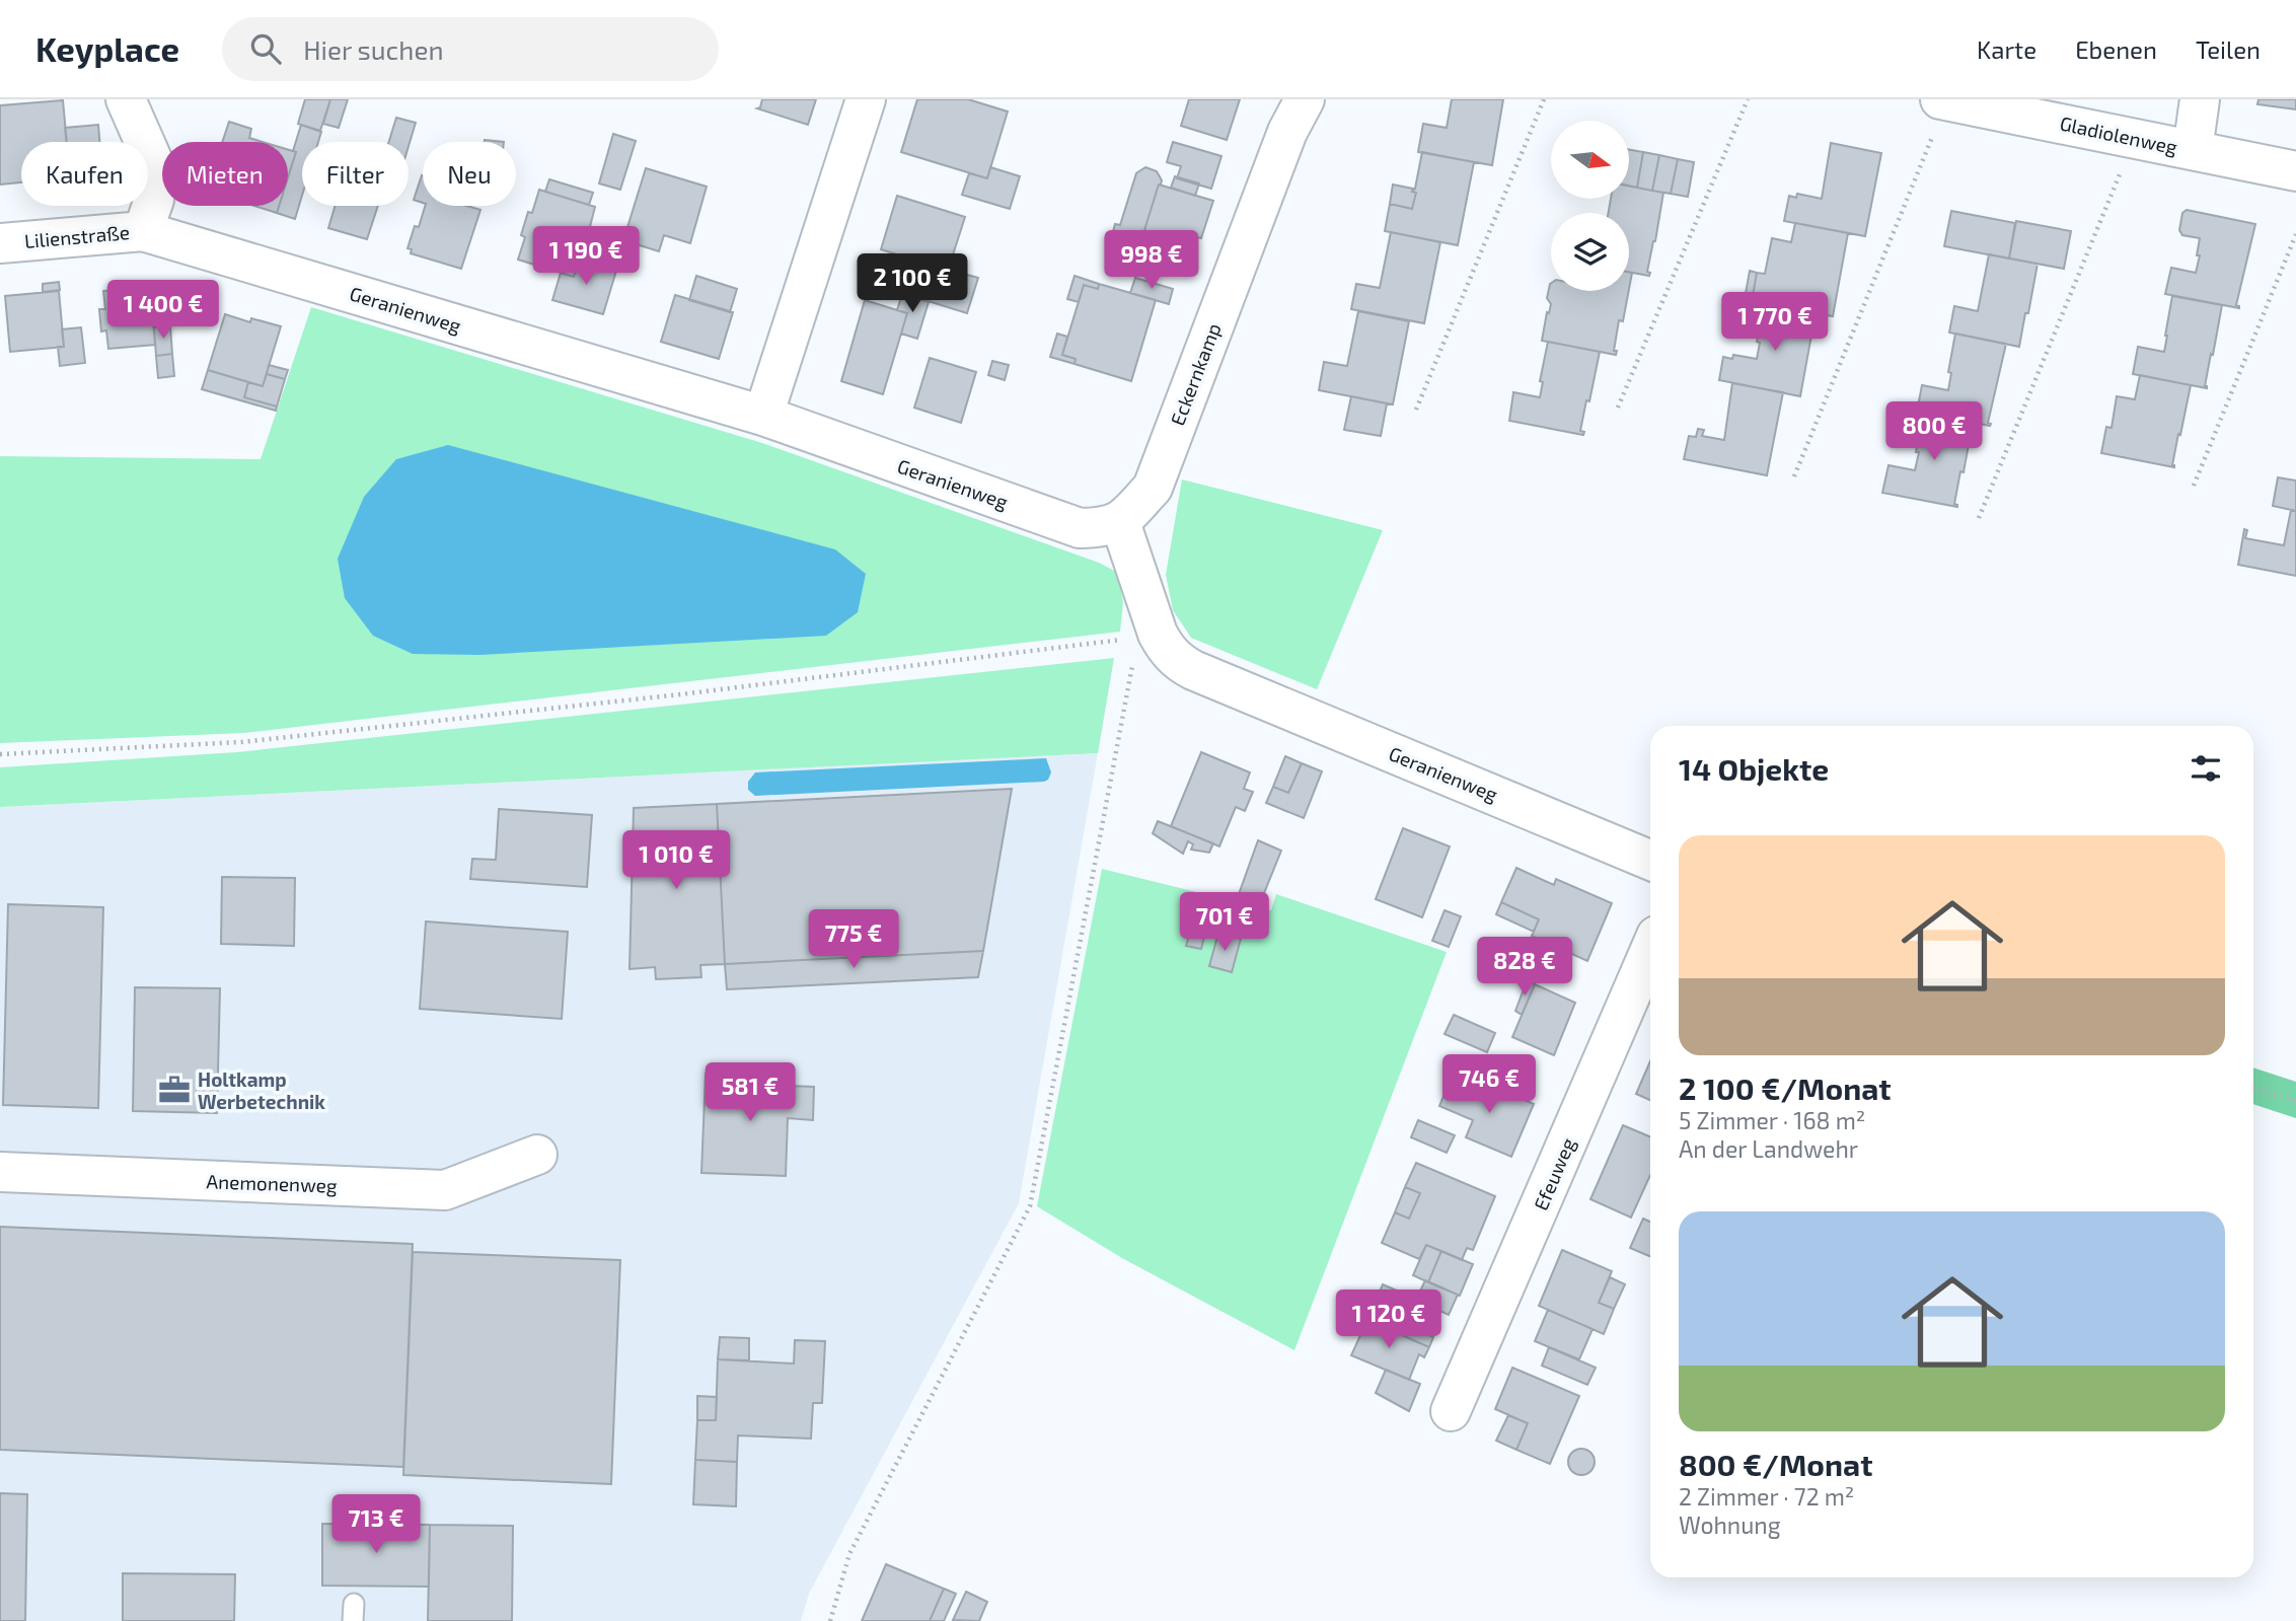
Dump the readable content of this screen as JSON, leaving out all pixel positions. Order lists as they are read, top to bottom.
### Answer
{
  "streets": {
    "street": [
      "Gladiolenweg",
      "Lilienstraße",
      "Geranienweg",
      "Eckernkamp",
      "Efeuweg",
      "Anemonenweg"
    ]
  },
  "crossings": [
    ["Lilienstraße", "Geranienweg"],
    ["Geranienweg", "Eckernkamp"]
  ],
  "places": {
    "office": ["Holtkamp Werbetechnik"]
  },
  "north": "right",
  "page": {
    "header": "Keyplace",
    "search": "Hier suchen",
    "nav": ["Karte", "Ebenen", "Teilen"],
    "chip": [
      "Kaufen",
      "Mieten",
      "Filter",
      "Neu"
    ],
    "price": [
      "1 190 €",
      "998 €",
      "2 100 €",
      "1 400 €",
      "1 770 €",
      "800 €",
      "1 010 €",
      "701 €",
      "775 €",
      "828 €",
      "746 €",
      "581 €",
      "1 120 €",
      "713 €"
    ],
    "heading": "14 Objekte",
    "list": [
      {
        "name": "2 100 €/Monat",
        "note": "5 Zimmer · 168 m² · An der Landwehr"
      },
      {
        "name": "800 €/Monat",
        "note": "2 Zimmer · 72 m² · Wohnung"
      }
    ]
  }
}
